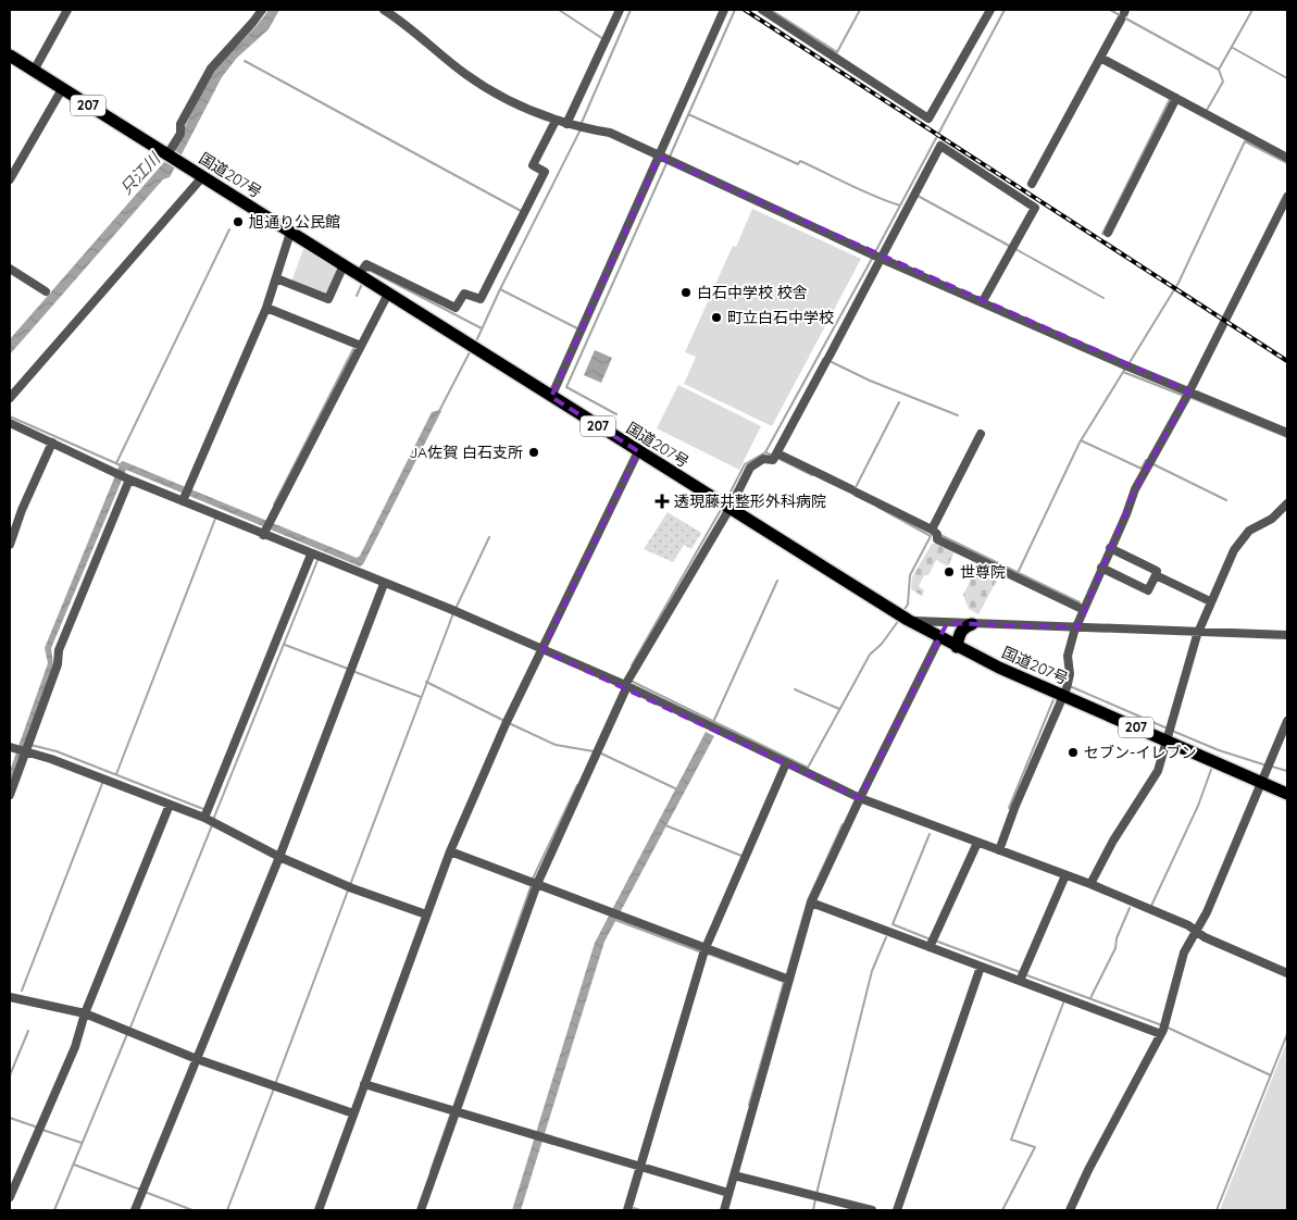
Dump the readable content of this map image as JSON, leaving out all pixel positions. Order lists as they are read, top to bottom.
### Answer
{
  "streets": {
    "highway": ["207", "国道207号"]
  },
  "water": ["只江川"],
  "places": {
    "other": [
      "旭通り公民館",
      "白石中学校 校舎",
      "町立白石中学校",
      "JA佐賀 白石支所",
      "世尊院",
      "セブン-イレブン"
    ],
    "health": ["透現藤井整形外科病院"]
  }
}
